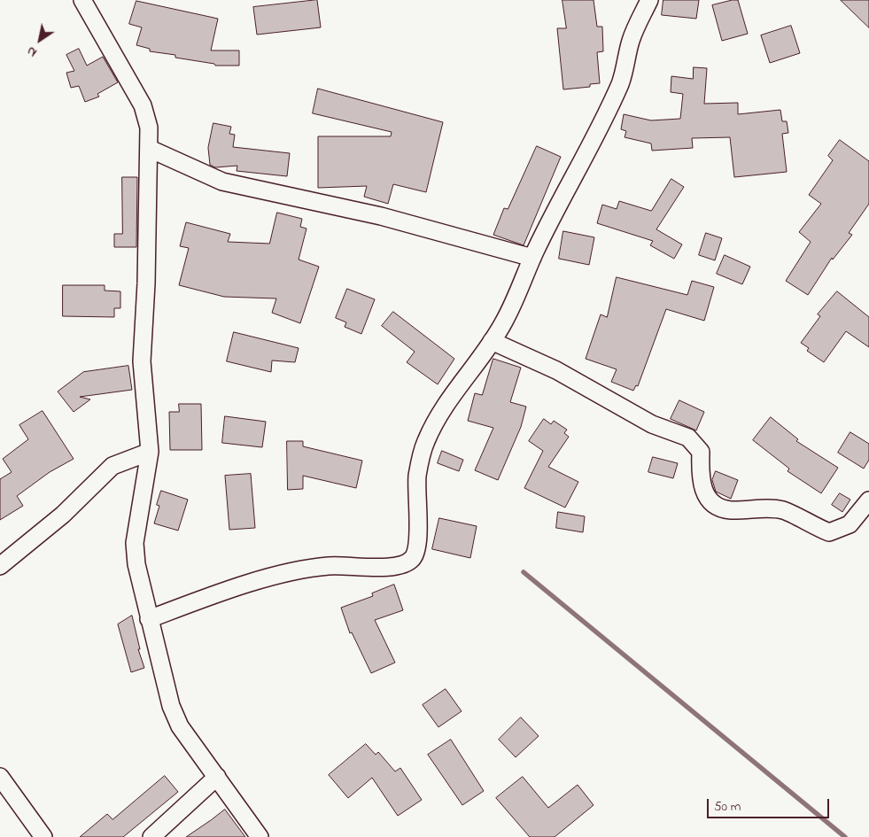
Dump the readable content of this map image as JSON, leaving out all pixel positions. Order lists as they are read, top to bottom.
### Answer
{
  "scale_bar": "50 m",
  "north": "bottom left"
}
